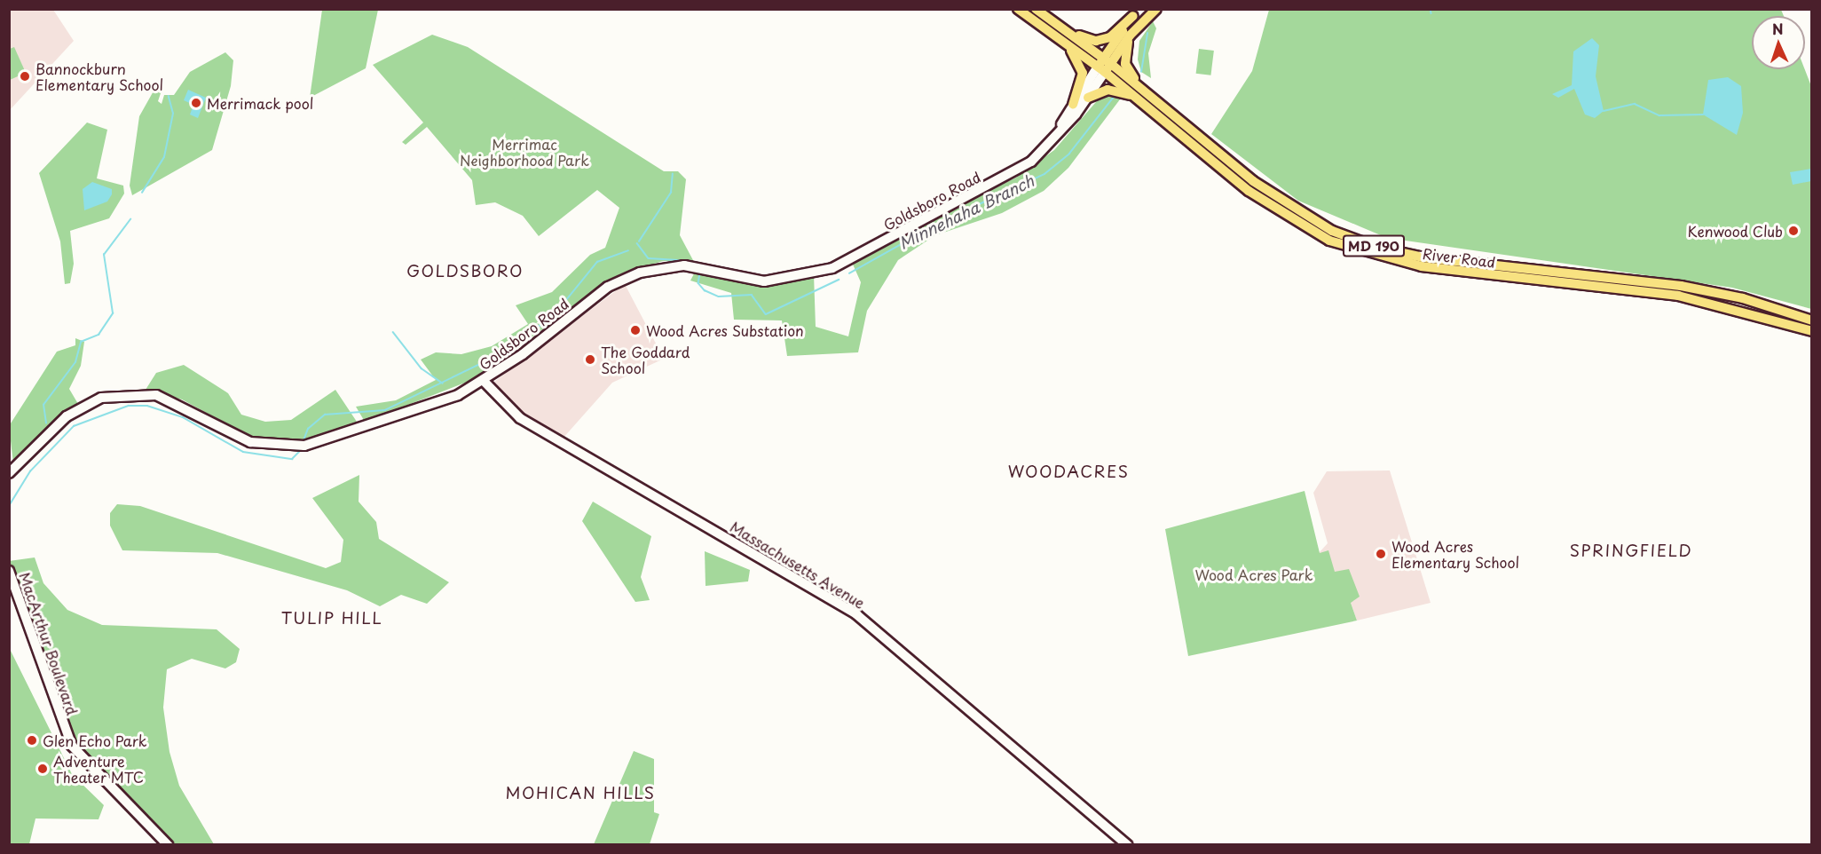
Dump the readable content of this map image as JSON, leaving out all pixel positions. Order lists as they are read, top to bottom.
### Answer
{
  "streets": {
    "main road": [
      "Goldsboro Road",
      "MD 190",
      "River Road",
      "Massachusetts Avenue",
      "MacArthur Boulevard"
    ]
  },
  "crossings": [
    ["Goldsboro Road", "River Road"],
    ["Goldsboro Road", "Massachusetts Avenue"]
  ],
  "districts": [
    "GOLDSBORO",
    "WOODACRES",
    "SPRINGFIELD",
    "TULIP HILL",
    "MOHICAN HILLS"
  ],
  "water": ["Minnehaha Branch"],
  "parks": ["Merrimac Neighborhood Park", "Wood Acres Park"],
  "places": [
    "Bannockburn Elementary School",
    "Merrimack pool",
    "Kenwood Club",
    "Wood Acres Substation",
    "The Goddard School",
    "Wood Acres Elementary School",
    "Glen Echo Park",
    "Adventure Theater MTC"
  ],
  "north": "top"
}
